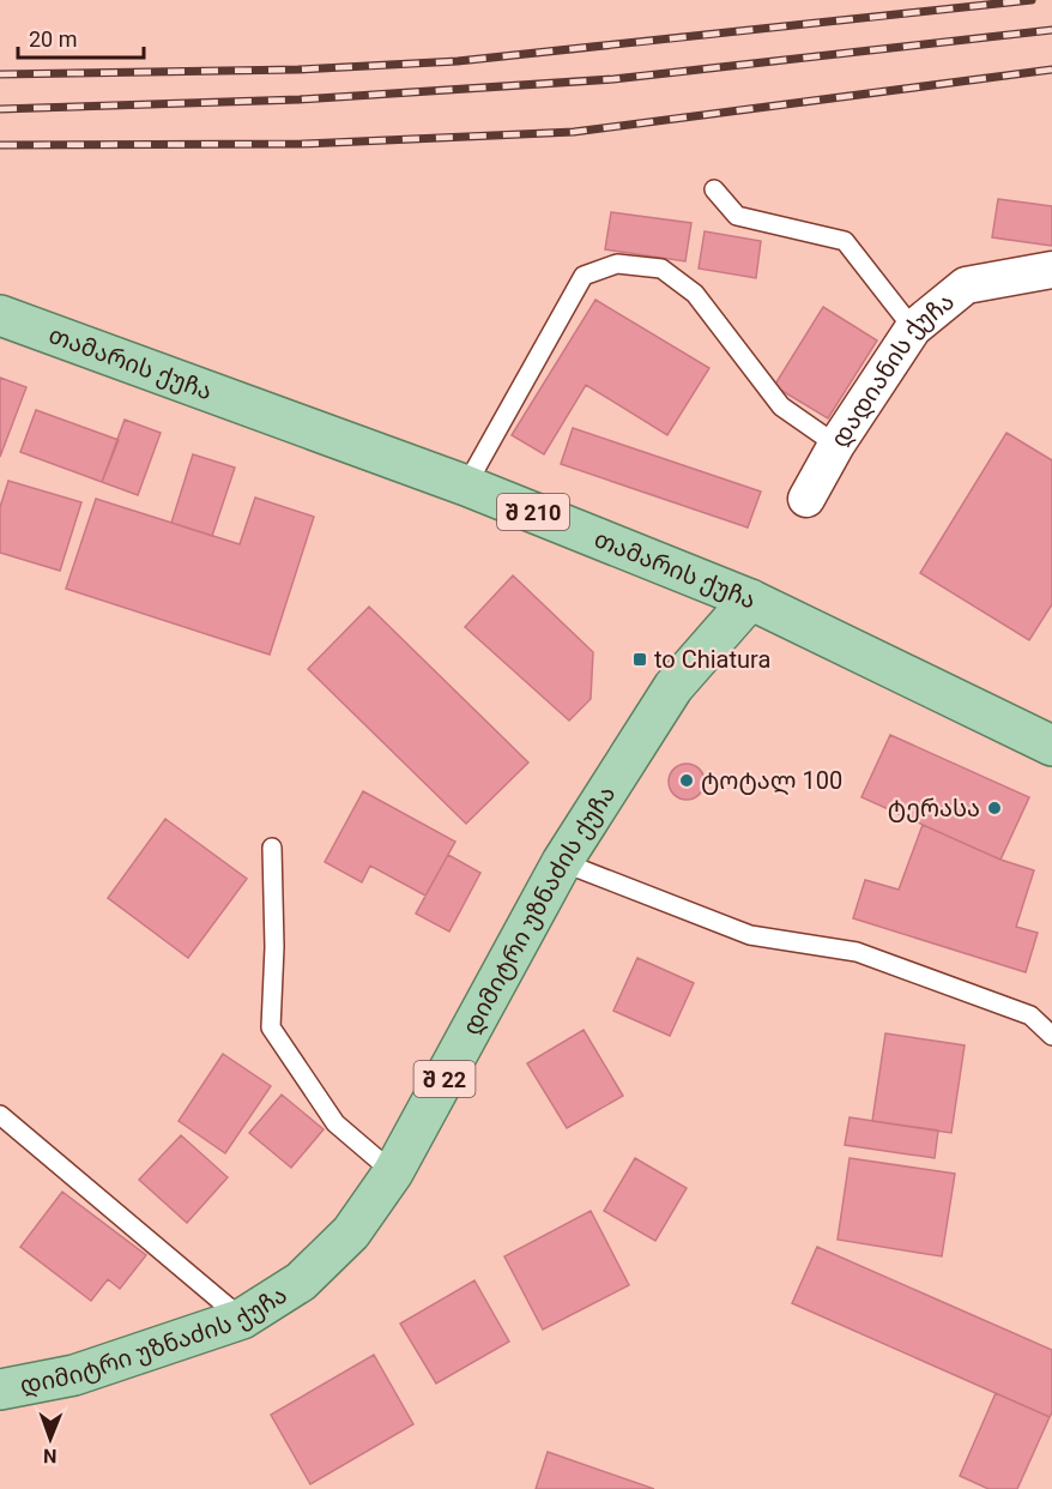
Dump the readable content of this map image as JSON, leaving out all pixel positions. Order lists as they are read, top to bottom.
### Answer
{
  "streets": {
    "main road": [
      "თამარის ქუჩა",
      "შ 210",
      "დიმიტრი უზნაძის ქუჩა",
      "შ 22"
    ],
    "street": ["დადიანის ქუჩა"]
  },
  "crossings": [
    ["თამარის ქუჩა", "დიმიტრი უზნაძის ქუჩა"]
  ],
  "places": {
    "transit": ["to Chiatura"],
    "other": ["ტოტალ 100", "ტერასა"]
  },
  "scale_bar": "20 m",
  "north": "bottom"
}
